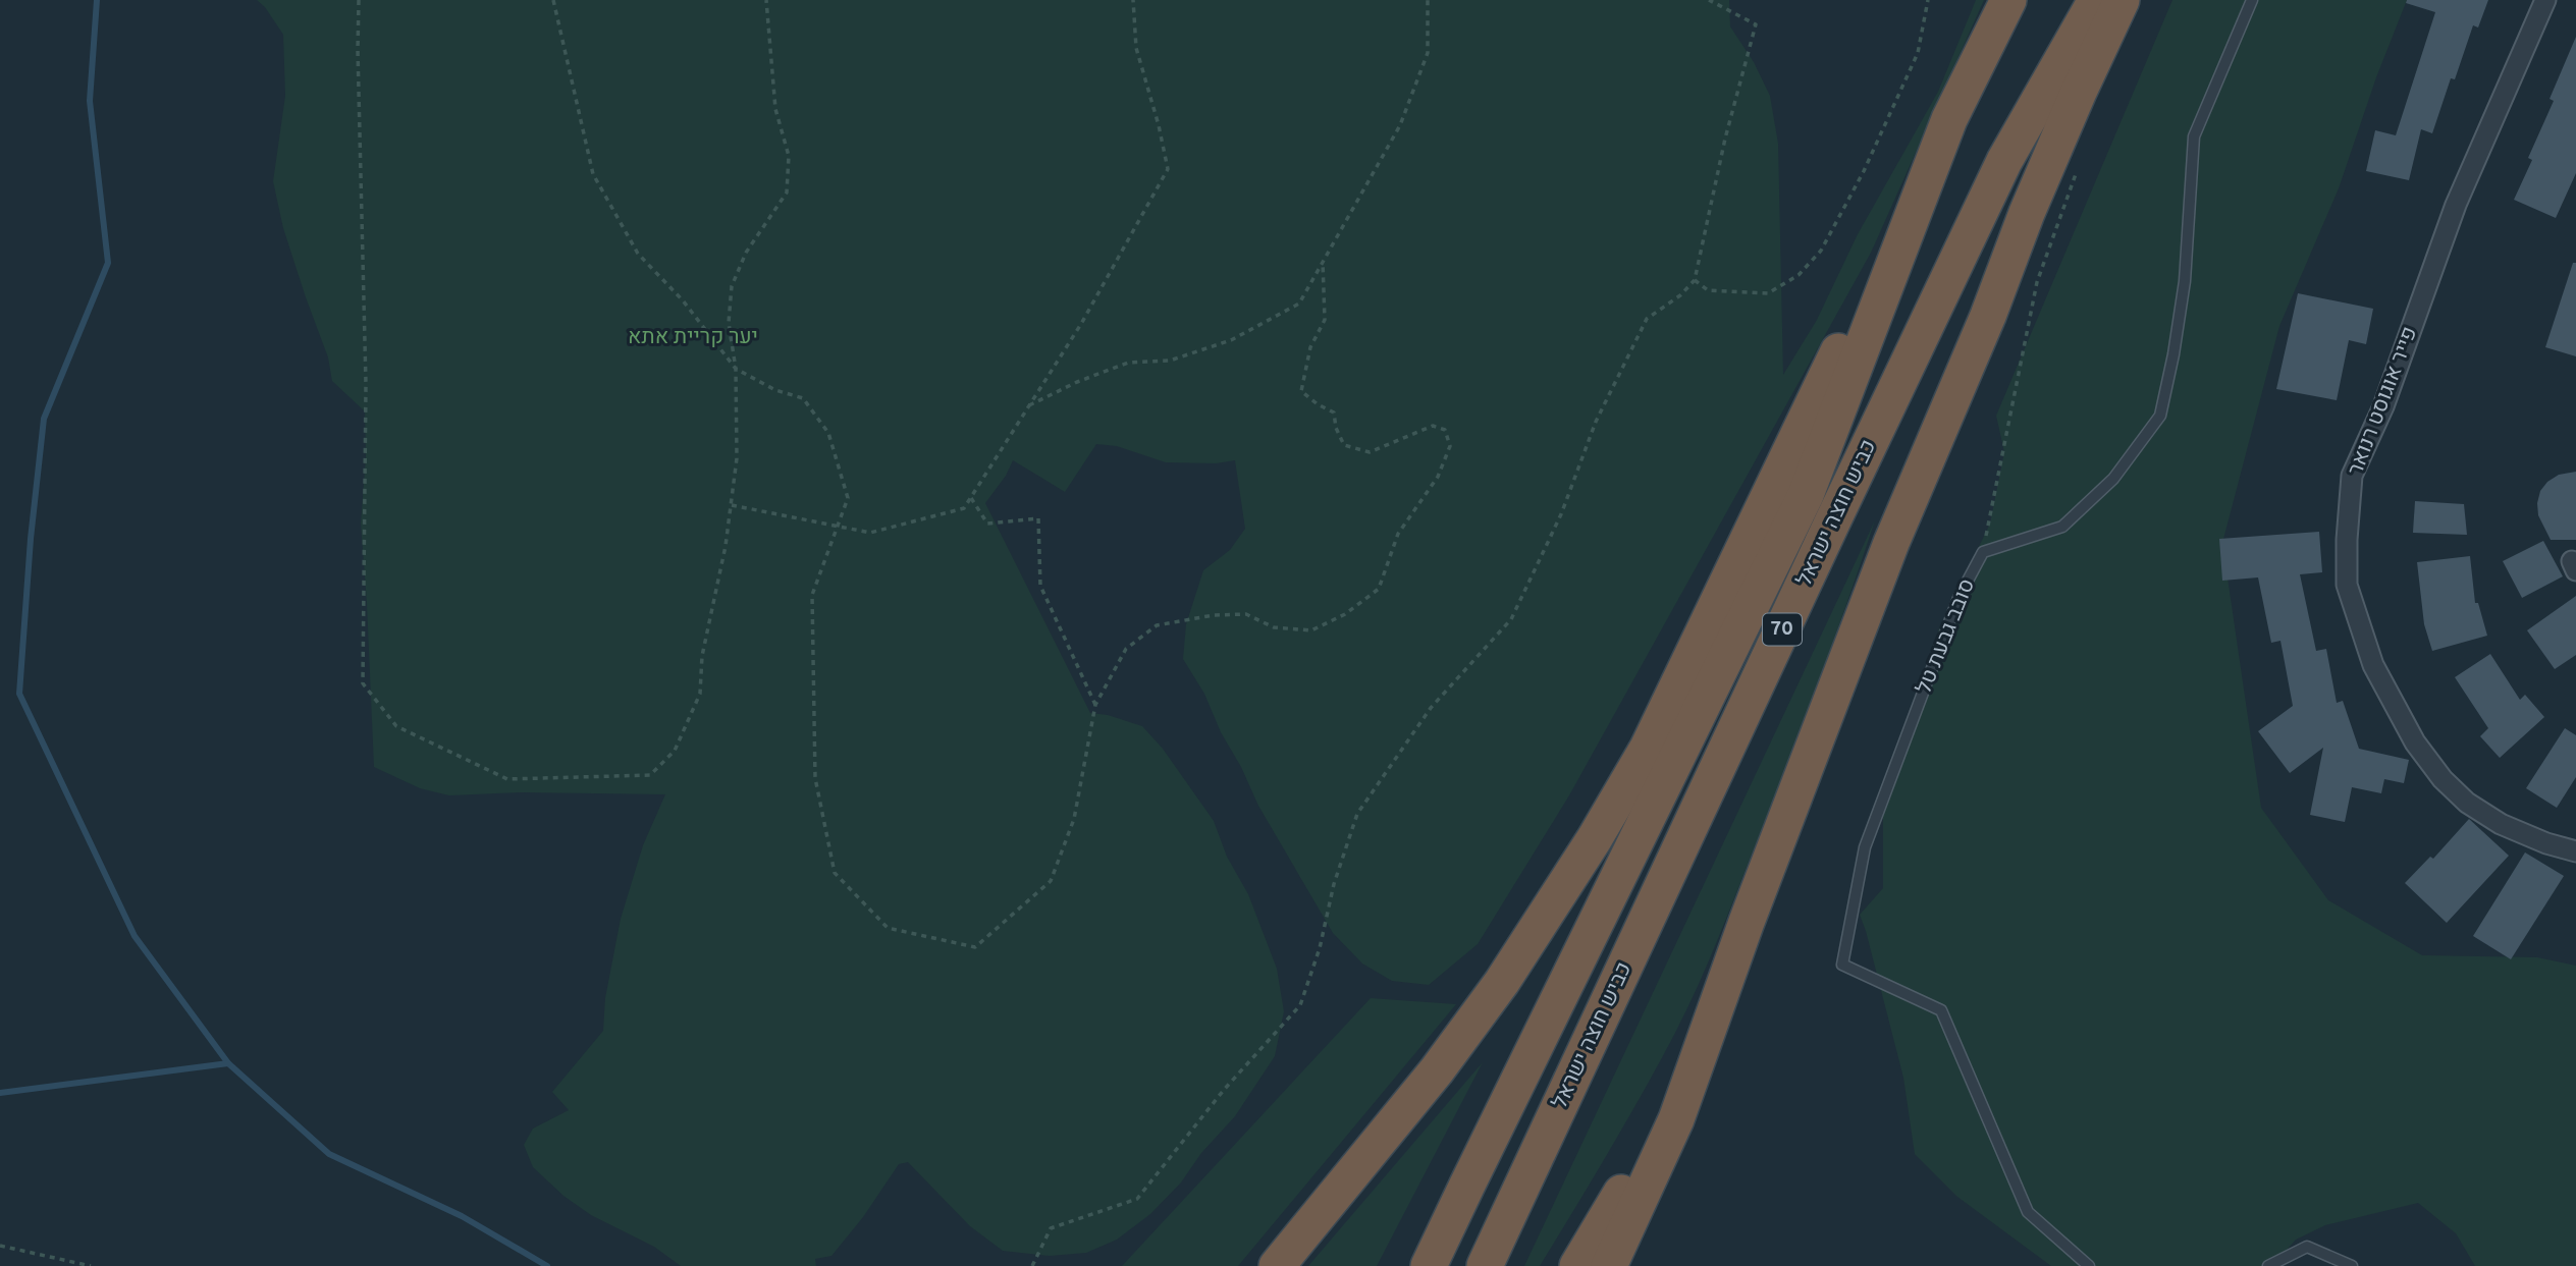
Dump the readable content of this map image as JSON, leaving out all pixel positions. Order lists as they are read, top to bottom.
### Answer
{
  "streets": {
    "highway": ["כביש חוצה ישראל", "70"],
    "street": ["פייר אוגוסט רנואר"],
    "lane": ["סובב גבעת טל"]
  },
  "parks": ["יער קריית אתא"]
}
